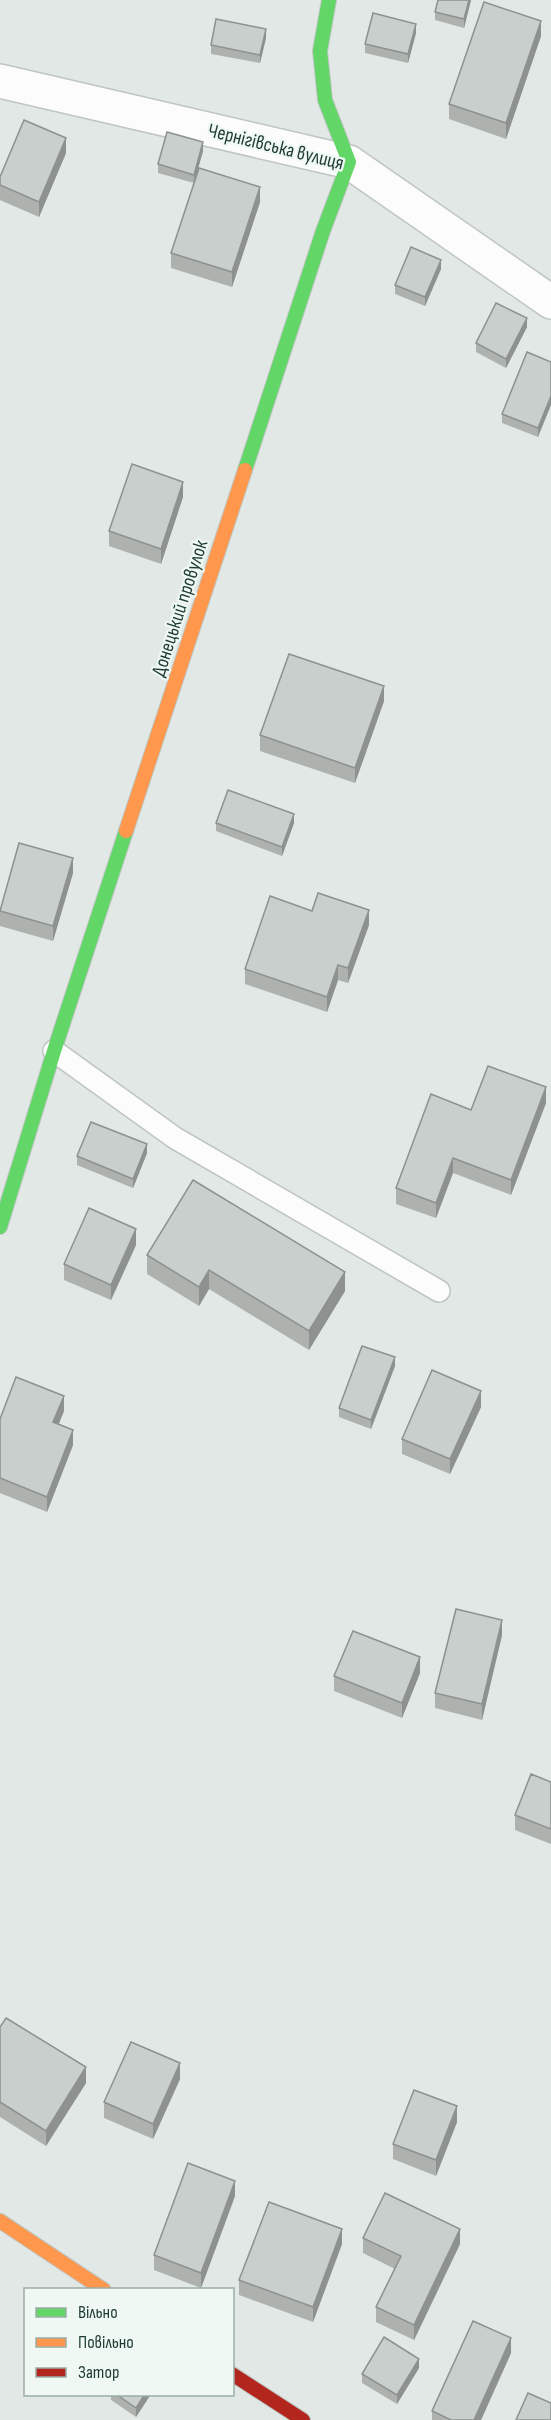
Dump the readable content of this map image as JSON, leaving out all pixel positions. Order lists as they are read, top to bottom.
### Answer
{
  "streets": {
    "street": ["Чернігівська вулиця", "Донецький провулок"]
  },
  "crossings": [
    ["Чернігівська вулиця", "Донецький провулок"]
  ],
  "legend": ["Вільно", "Повільно", "Затор"]
}
